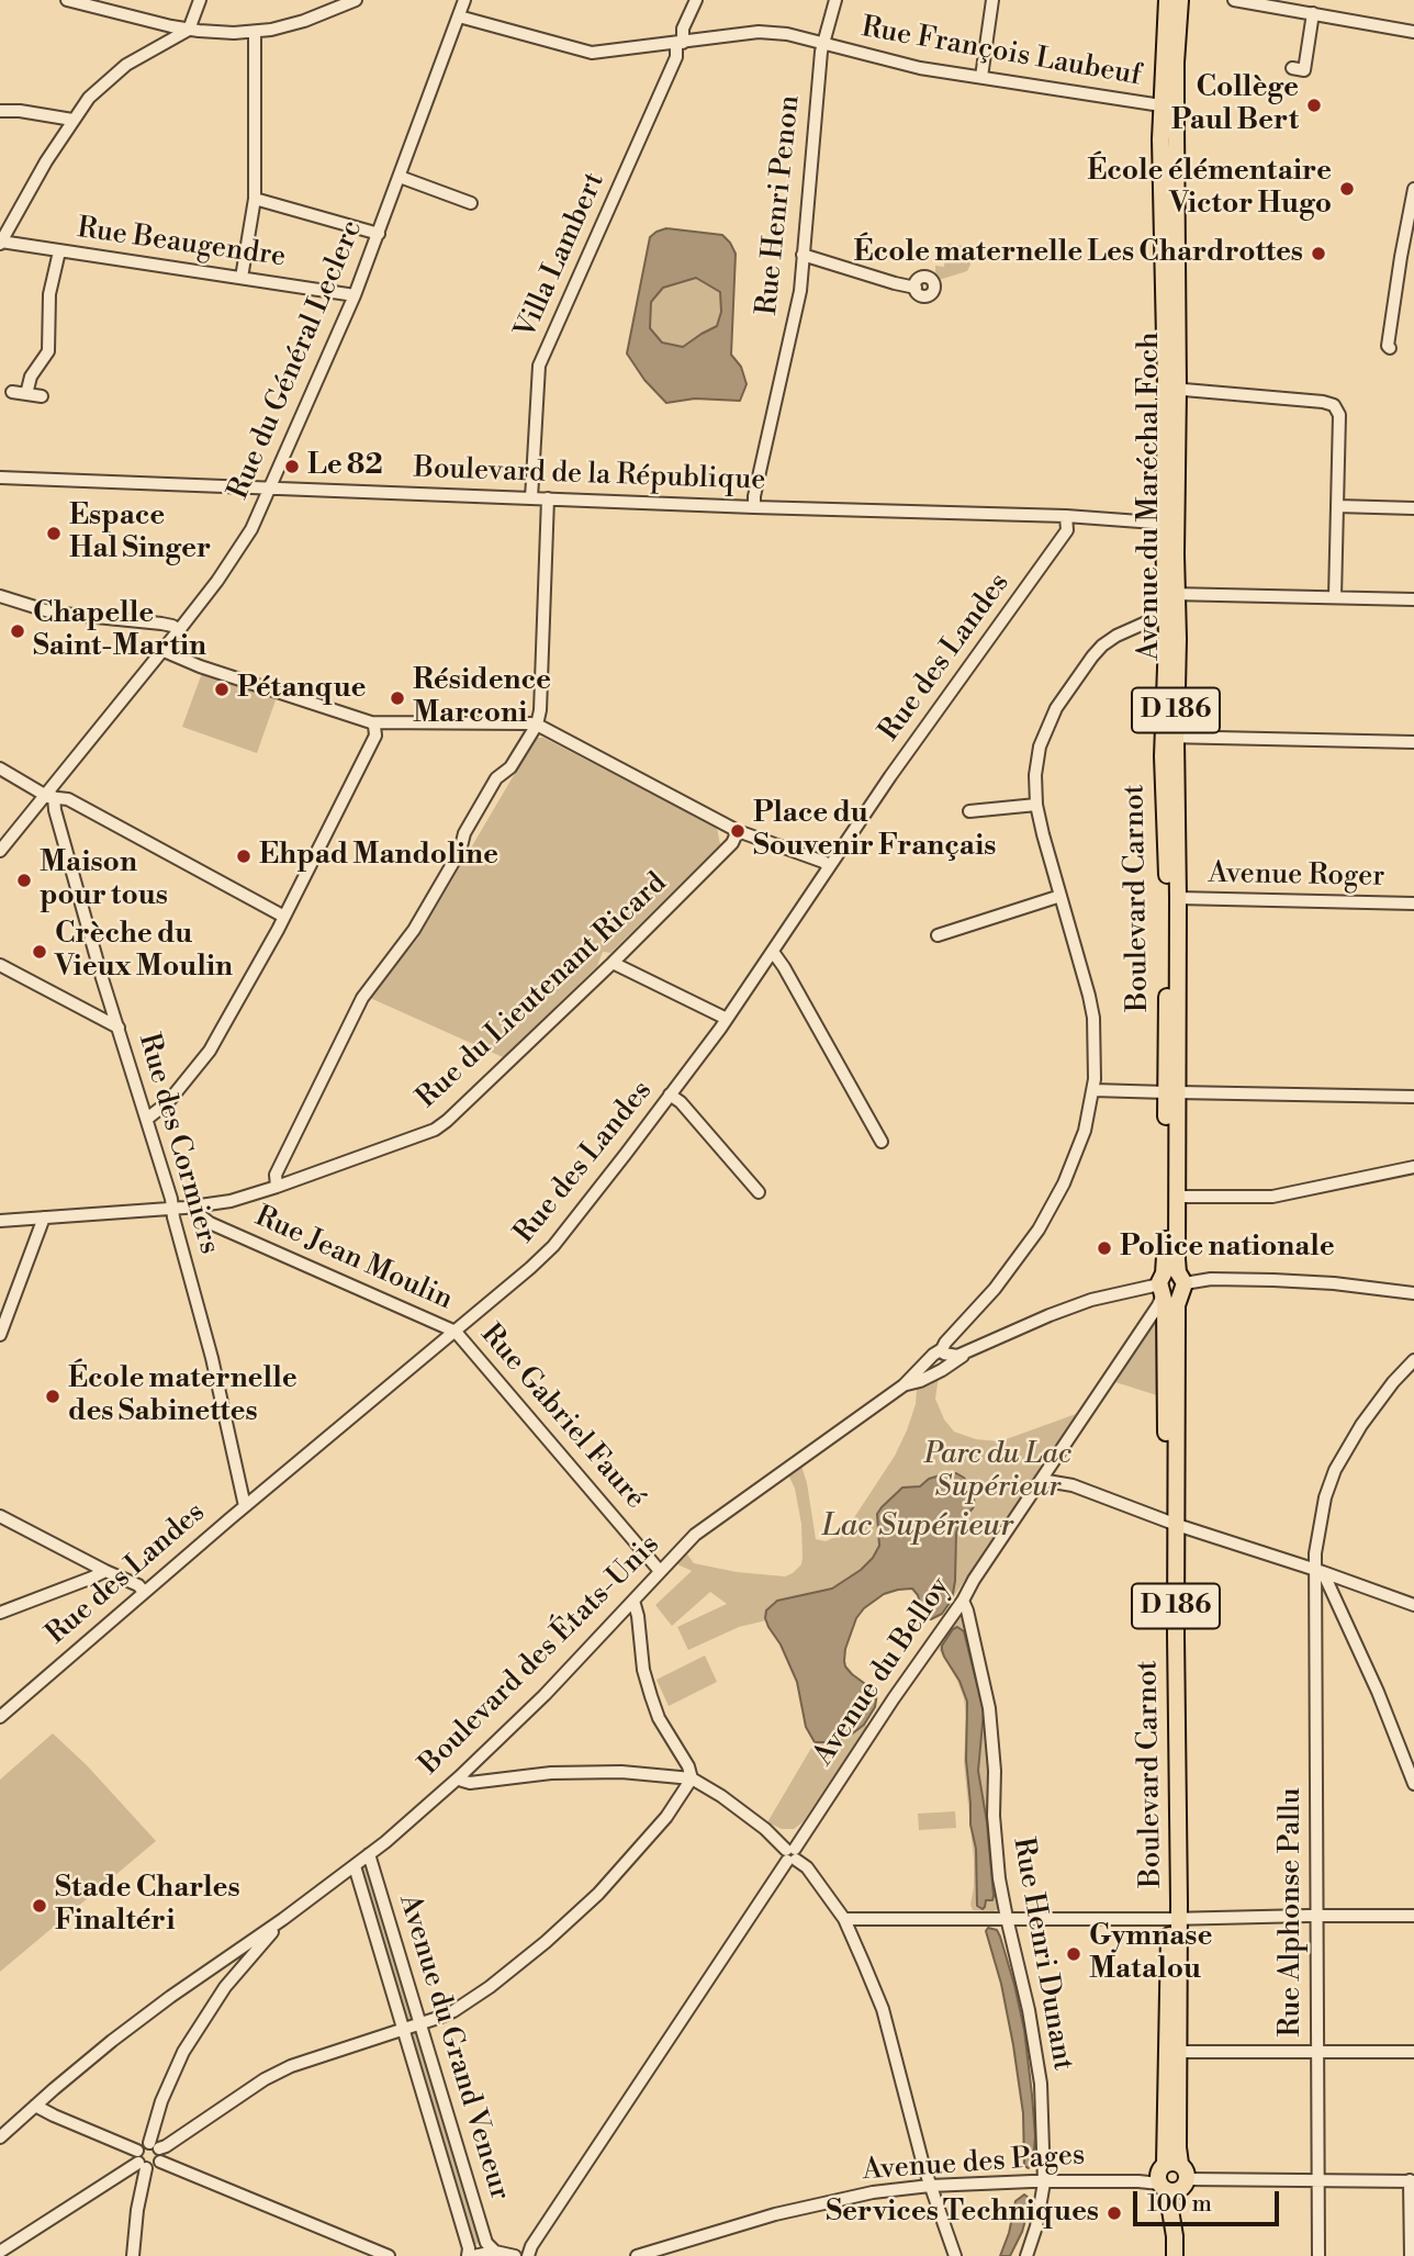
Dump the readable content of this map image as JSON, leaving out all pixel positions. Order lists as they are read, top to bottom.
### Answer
{
  "streets": {
    "main road": ["Avenue du Maréchal Foch", "D 186", "Boulevard Carnot"],
    "street": [
      "Rue François Laubeuf",
      "Rue Henri Penon",
      "Rue Beaugendre",
      "Villa Lambert",
      "Rue du Général Leclerc",
      "Boulevard de la République",
      "Rue des Landes",
      "Avenue Roger",
      "Rue du Lieutenant Ricard",
      "Rue des Cormiers",
      "Rue Jean Moulin",
      "Rue Gabriel Fauré",
      "Boulevard des États-Unis",
      "Avenue du Belloy",
      "Rue Alphonse Pallu",
      "Rue Henri Dunant",
      "Avenue du Grand Veneur",
      "Avenue des Pages"
    ]
  },
  "crossings": [
    ["Rue François Laubeuf", "Rue Henri Penon"],
    ["Rue François Laubeuf", "Villa Lambert"],
    ["Rue François Laubeuf", "Rue du Général Leclerc"],
    ["Rue François Laubeuf", "Avenue du Maréchal Foch"],
    ["Rue Henri Penon", "Boulevard de la République"],
    ["Rue Beaugendre", "Rue du Général Leclerc"],
    ["Villa Lambert", "Boulevard de la République"],
    ["Rue du Général Leclerc", "Boulevard de la République"],
    ["Rue du Général Leclerc", "Rue des Cormiers"],
    ["Boulevard de la République", "Avenue du Maréchal Foch"],
    ["Boulevard de la République", "Rue des Landes"],
    ["Boulevard de la République", "Boulevard Carnot"],
    ["Avenue du Maréchal Foch", "Boulevard Carnot"],
    ["Rue des Landes", "Rue des Cormiers"],
    ["Rue des Landes", "Rue Jean Moulin"],
    ["Rue des Landes", "Rue Gabriel Fauré"],
    ["D 186", "Boulevard Carnot"],
    ["Avenue Roger", "Boulevard Carnot"],
    ["Boulevard Carnot", "Boulevard des États-Unis"],
    ["Boulevard Carnot", "Avenue du Belloy"],
    ["Boulevard Carnot", "Avenue des Pages"],
    ["Rue du Lieutenant Ricard", "Rue des Cormiers"],
    ["Rue du Lieutenant Ricard", "Rue Jean Moulin"],
    ["Rue Jean Moulin", "Rue Gabriel Fauré"],
    ["Rue Gabriel Fauré", "Boulevard des États-Unis"],
    ["Boulevard des États-Unis", "Avenue du Belloy"],
    ["Boulevard des États-Unis", "Avenue du Grand Veneur"],
    ["Avenue du Belloy", "Rue Henri Dunant"],
    ["Rue Henri Dunant", "Avenue des Pages"]
  ],
  "water": ["Lac Supérieur"],
  "parks": ["Parc du Lac Supérieur"],
  "places": [
    "Collège Paul Bert",
    "École élémentaire Victor Hugo",
    "École maternelle Les Chardrottes",
    "Le 82",
    "Espace Hal Singer",
    "Chapelle Saint-Martin",
    "Pétanque",
    "Résidence Marconi",
    "Place du Souvenir Français",
    "Ehpad Mandoline",
    "Maison pour tous",
    "Crèche du Vieux Moulin",
    "Police nationale",
    "École maternelle des Sabinettes",
    "Stade Charles Finaltéri",
    "Gymnase Matalou",
    "Services Techniques"
  ],
  "scale_bar": "100 m"
}
